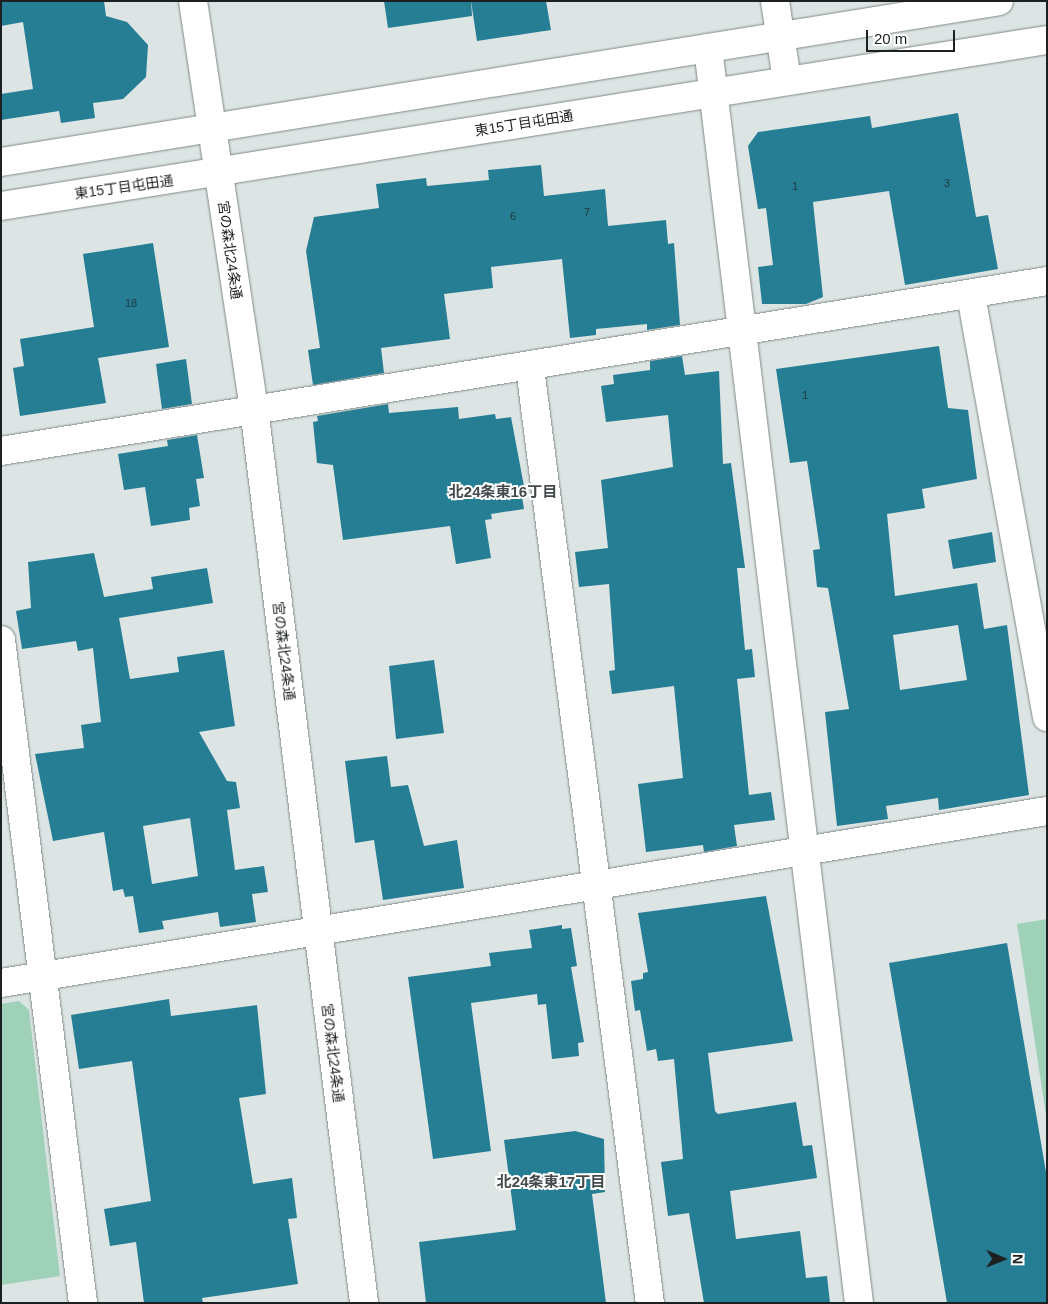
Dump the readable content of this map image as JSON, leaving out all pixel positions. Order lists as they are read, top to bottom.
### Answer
{
  "streets": {
    "street": ["東15丁目屯田通", "宮の森北24条通"]
  },
  "crossings": [
    ["東15丁目屯田通", "宮の森北24条通"]
  ],
  "districts": ["北24条東16丁目", "北24条東17丁目"],
  "house_numbers": [
    "3",
    "1",
    "7",
    "6",
    "18",
    "1"
  ],
  "scale_bar": "20 m",
  "north": "right"
}
